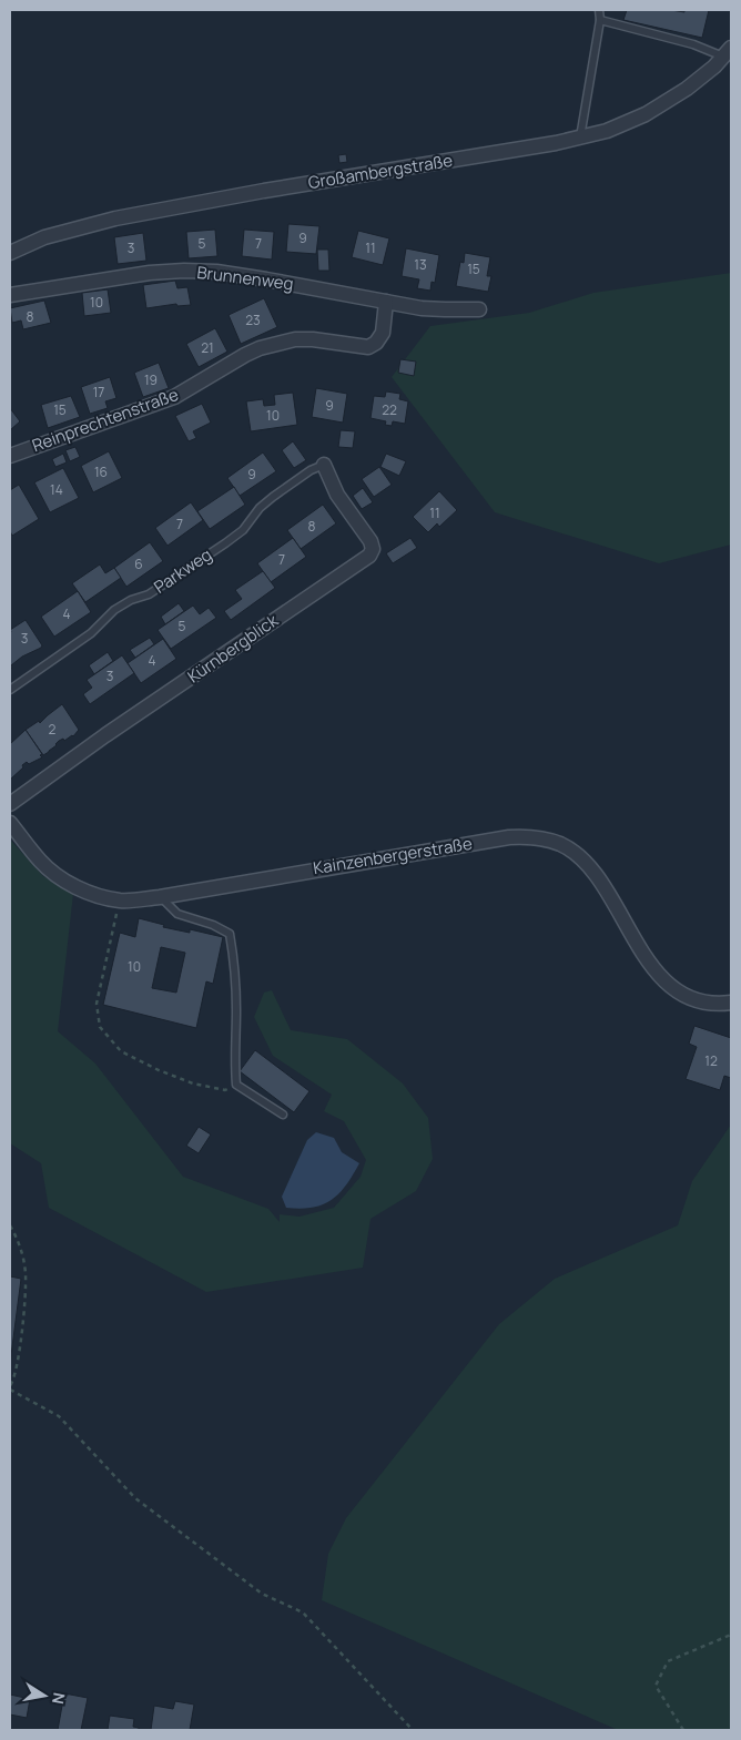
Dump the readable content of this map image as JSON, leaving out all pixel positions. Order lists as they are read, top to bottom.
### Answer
{
  "streets": {
    "street": [
      "Großambergstraße",
      "Brunnenweg",
      "Reinprechtenstraße",
      "Kürnbergblick",
      "Kainzenbergerstraße"
    ],
    "lane": ["Parkweg"]
  },
  "crossings": [
    ["Brunnenweg", "Reinprechtenstraße"],
    ["Parkweg", "Kürnbergblick"]
  ],
  "house_numbers": [
    "9",
    "5",
    "7",
    "3",
    "11",
    "13",
    "15",
    "10",
    "8",
    "23",
    "21",
    "19",
    "17",
    "9",
    "15",
    "22",
    "10",
    "16",
    "9",
    "14",
    "11",
    "7",
    "8",
    "7",
    "6",
    "4",
    "5",
    "3",
    "4",
    "3",
    "2",
    "10",
    "12"
  ],
  "north": "right"
}
